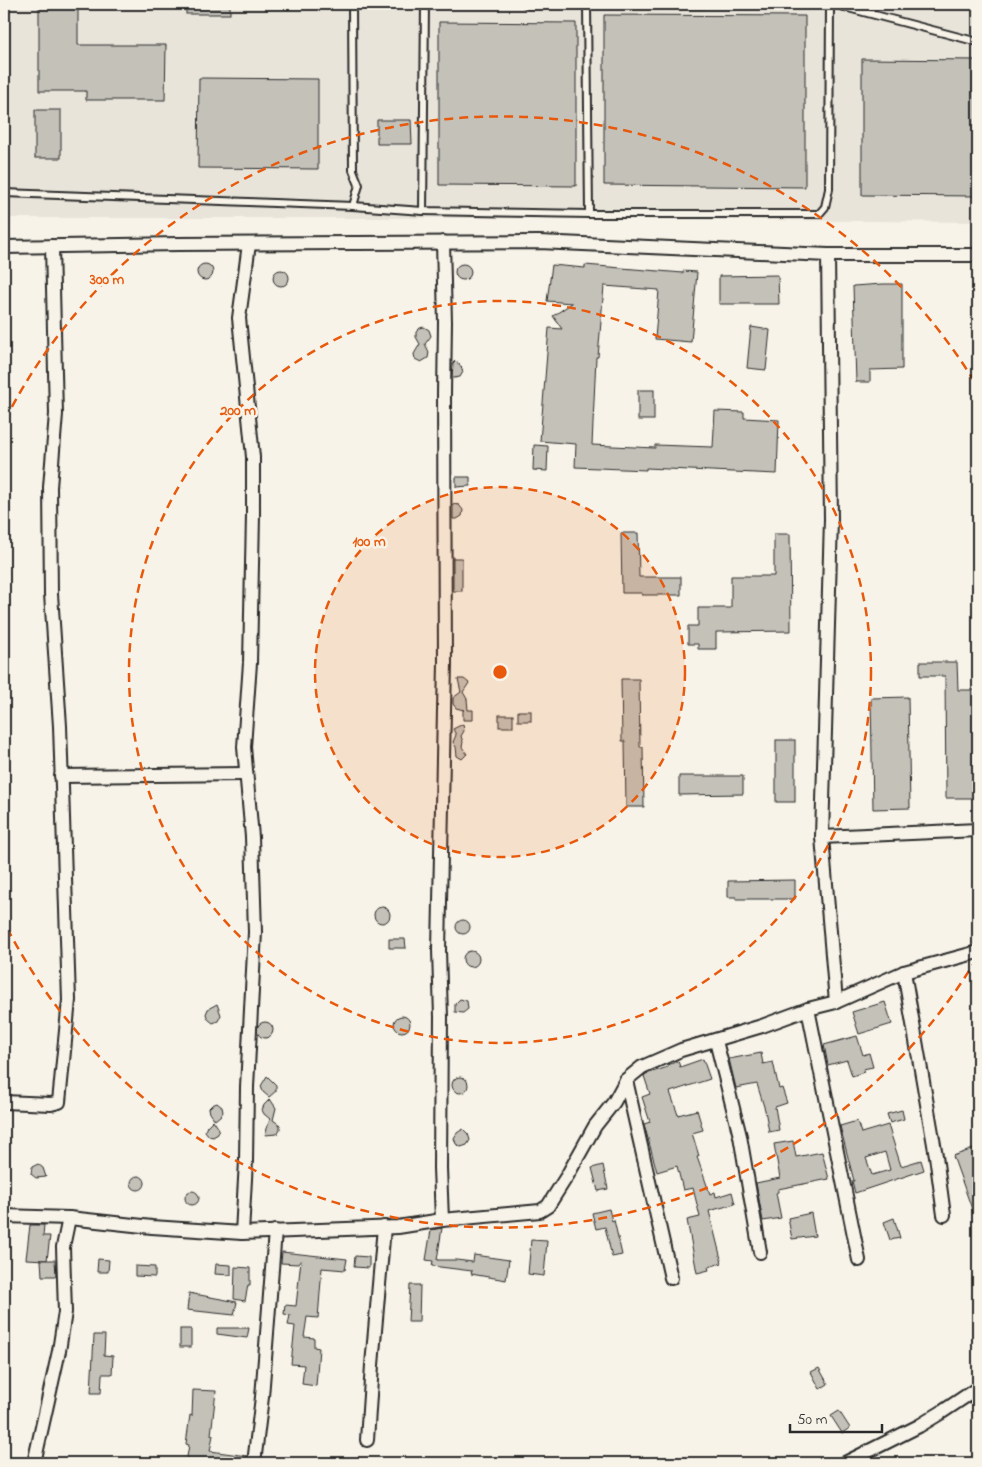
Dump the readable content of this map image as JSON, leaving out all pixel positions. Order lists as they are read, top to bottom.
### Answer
{
  "scale_bar": "50 m",
  "rings": ["300 m", "200 m", "100 m"]
}
